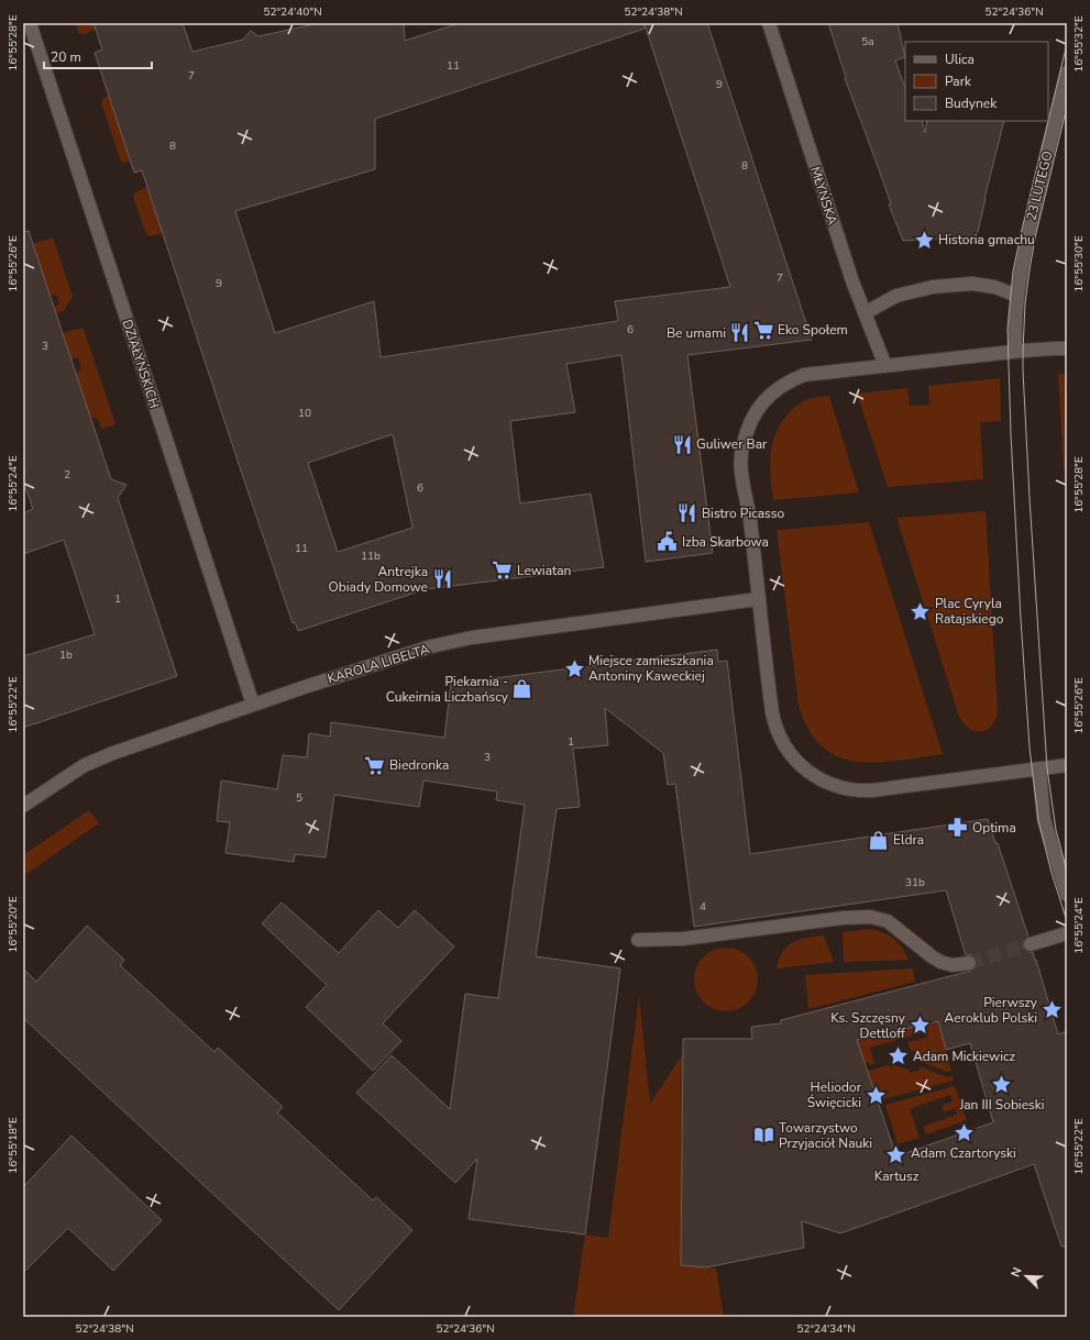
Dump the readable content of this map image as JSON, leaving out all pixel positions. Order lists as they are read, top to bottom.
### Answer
{
  "streets": {
    "street": [
      "23 LUTEGO",
      "MŁYŃSKA",
      "DZIAŁYŃSKICH",
      "KAROLA LIBELTA"
    ]
  },
  "crossings": [
    ["DZIAŁYŃSKICH", "KAROLA LIBELTA"]
  ],
  "places": {
    "place": [
      "Historia gmachu",
      "Plac Cyryla Ratajskiego",
      "Miejsce zamieszkania Antoniny Kaweckiej",
      "Pierwszy Aeroklub Polski",
      "Ks. Szczęsny Dettloff",
      "Adam Mickiewicz",
      "Jan III Sobieski",
      "Heliodor Święcicki",
      "Adam Czartoryski",
      "Kartusz"
    ],
    "supermarket": ["Eko Społem", "Lewiatan", "Biedronka"],
    "restaurant": [
      "Be umami",
      "Guliwer Bar",
      "Bistro Picasso",
      "Antrejka Obiady Domowe"
    ],
    "public building": ["Izba Skarbowa"],
    "shop": ["Piekarnia - Cukeirnia Liczbańscy", "Eldra"],
    "pharmacy": ["Optima"],
    "library": ["Towarzystwo Przyjaciół Nauki"]
  },
  "house_numbers": [
    "5a",
    "11",
    "7",
    "9",
    "8",
    "8",
    "7",
    "9",
    "6",
    "3",
    "10",
    "2",
    "6",
    "11",
    "11b",
    "1",
    "1b",
    "1",
    "3",
    "5",
    "31b",
    "4"
  ],
  "legend": ["Ulica", "Park", "Budynek"],
  "scale_bar": "20 m",
  "north": "top left",
  "coordinates": [
    "52°24'40\"N",
    "52°24'38\"N",
    "52°24'36\"N",
    "16°55'28\"E",
    "16°55'32\"E",
    "16°55'26\"E",
    "16°55'30\"E",
    "16°55'24\"E",
    "16°55'22\"E",
    "16°55'20\"E",
    "16°55'18\"E",
    "52°24'34\"N"
  ]
}
